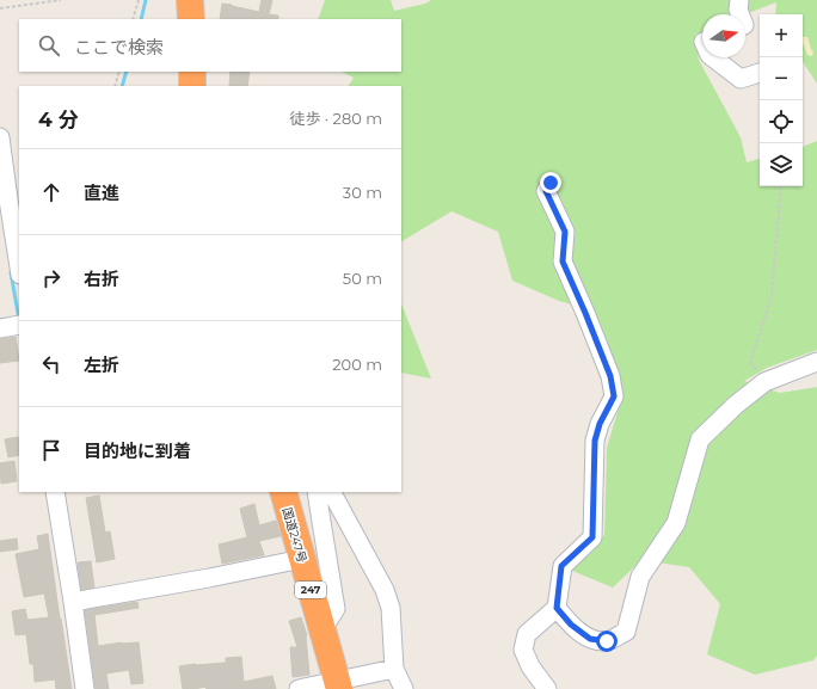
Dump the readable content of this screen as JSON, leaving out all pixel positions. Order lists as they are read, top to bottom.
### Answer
{
  "streets": {
    "highway": ["国道247号", "247"]
  },
  "north": "right",
  "page": {
    "map_buttons": ["+", "−"],
    "search": "ここで検索",
    "heading": ["4 分", "徒歩 · 280 m"],
    "list": [
      ["直進", "30 m"],
      ["右折", "50 m"],
      ["左折", "200 m"],
      "目的地に到着"
    ]
  }
}
